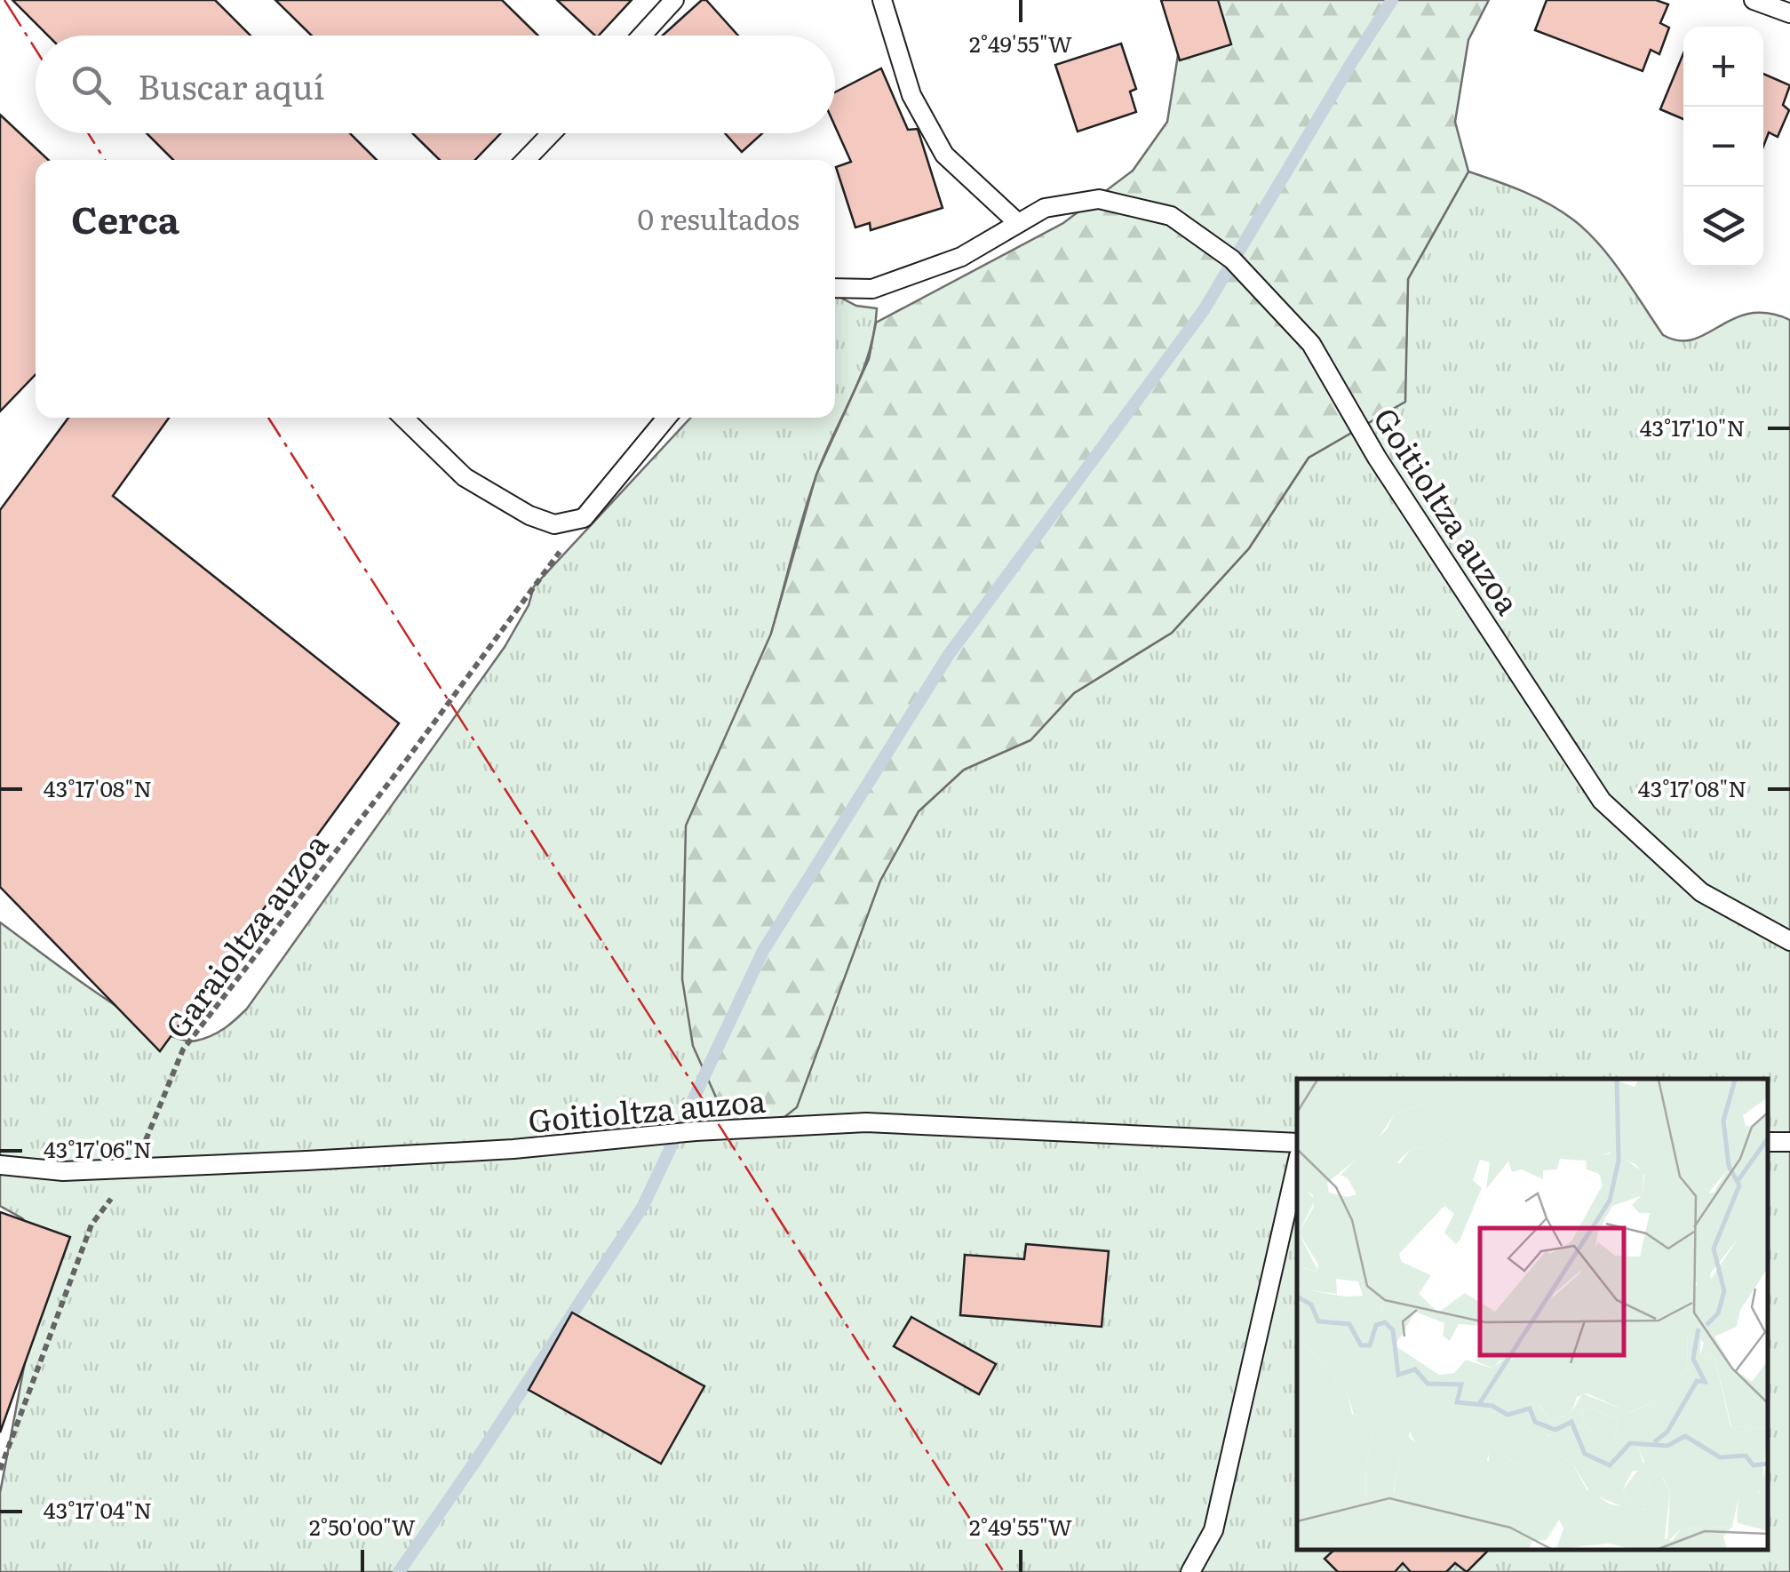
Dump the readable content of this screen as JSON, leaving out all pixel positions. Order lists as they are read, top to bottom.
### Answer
{
  "streets": {
    "lane": ["Goitioltza auzoa"],
    "path": ["Garaioltza auzoa"]
  },
  "crossings": [
    ["Goitioltza auzoa", "Garaioltza auzoa"]
  ],
  "page": {
    "map_buttons": ["+", "−"],
    "search": "Buscar aquí",
    "heading": ["Cerca", "0 resultados"]
  },
  "coordinates": [
    "2°49'55\"W",
    "43°17'10\"N",
    "43°17'08\"N",
    "43°17'06\"N",
    "43°17'04\"N",
    "2°50'00\"W"
  ]
}
